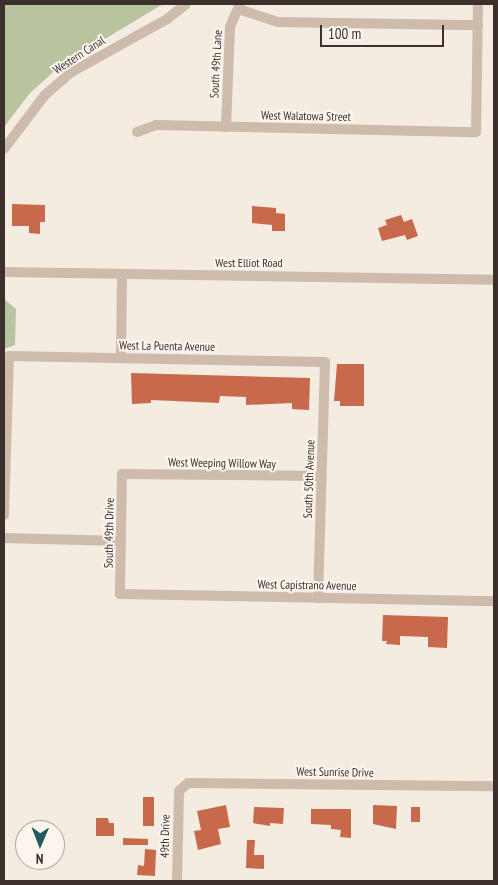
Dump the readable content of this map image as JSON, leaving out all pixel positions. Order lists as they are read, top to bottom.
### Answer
{
  "streets": {
    "street": [
      "Western Canal",
      "South 49th Lane",
      "West Walatowa Street",
      "West Elliot Road",
      "West La Puenta Avenue",
      "West Weeping Willow Way",
      "South 50th Avenue",
      "South 49th Drive",
      "West Capistrano Avenue",
      "West Sunrise Drive",
      "49th Drive"
    ]
  },
  "crossings": [
    ["South 49th Lane", "West Walatowa Street"],
    ["West La Puenta Avenue", "South 50th Avenue"],
    ["West Weeping Willow Way", "South 50th Avenue"],
    ["West Weeping Willow Way", "South 49th Drive"],
    ["South 50th Avenue", "West Capistrano Avenue"],
    ["South 49th Drive", "West Capistrano Avenue"],
    ["West Sunrise Drive", "49th Drive"]
  ],
  "scale_bar": "100 m",
  "north": "bottom"
}
